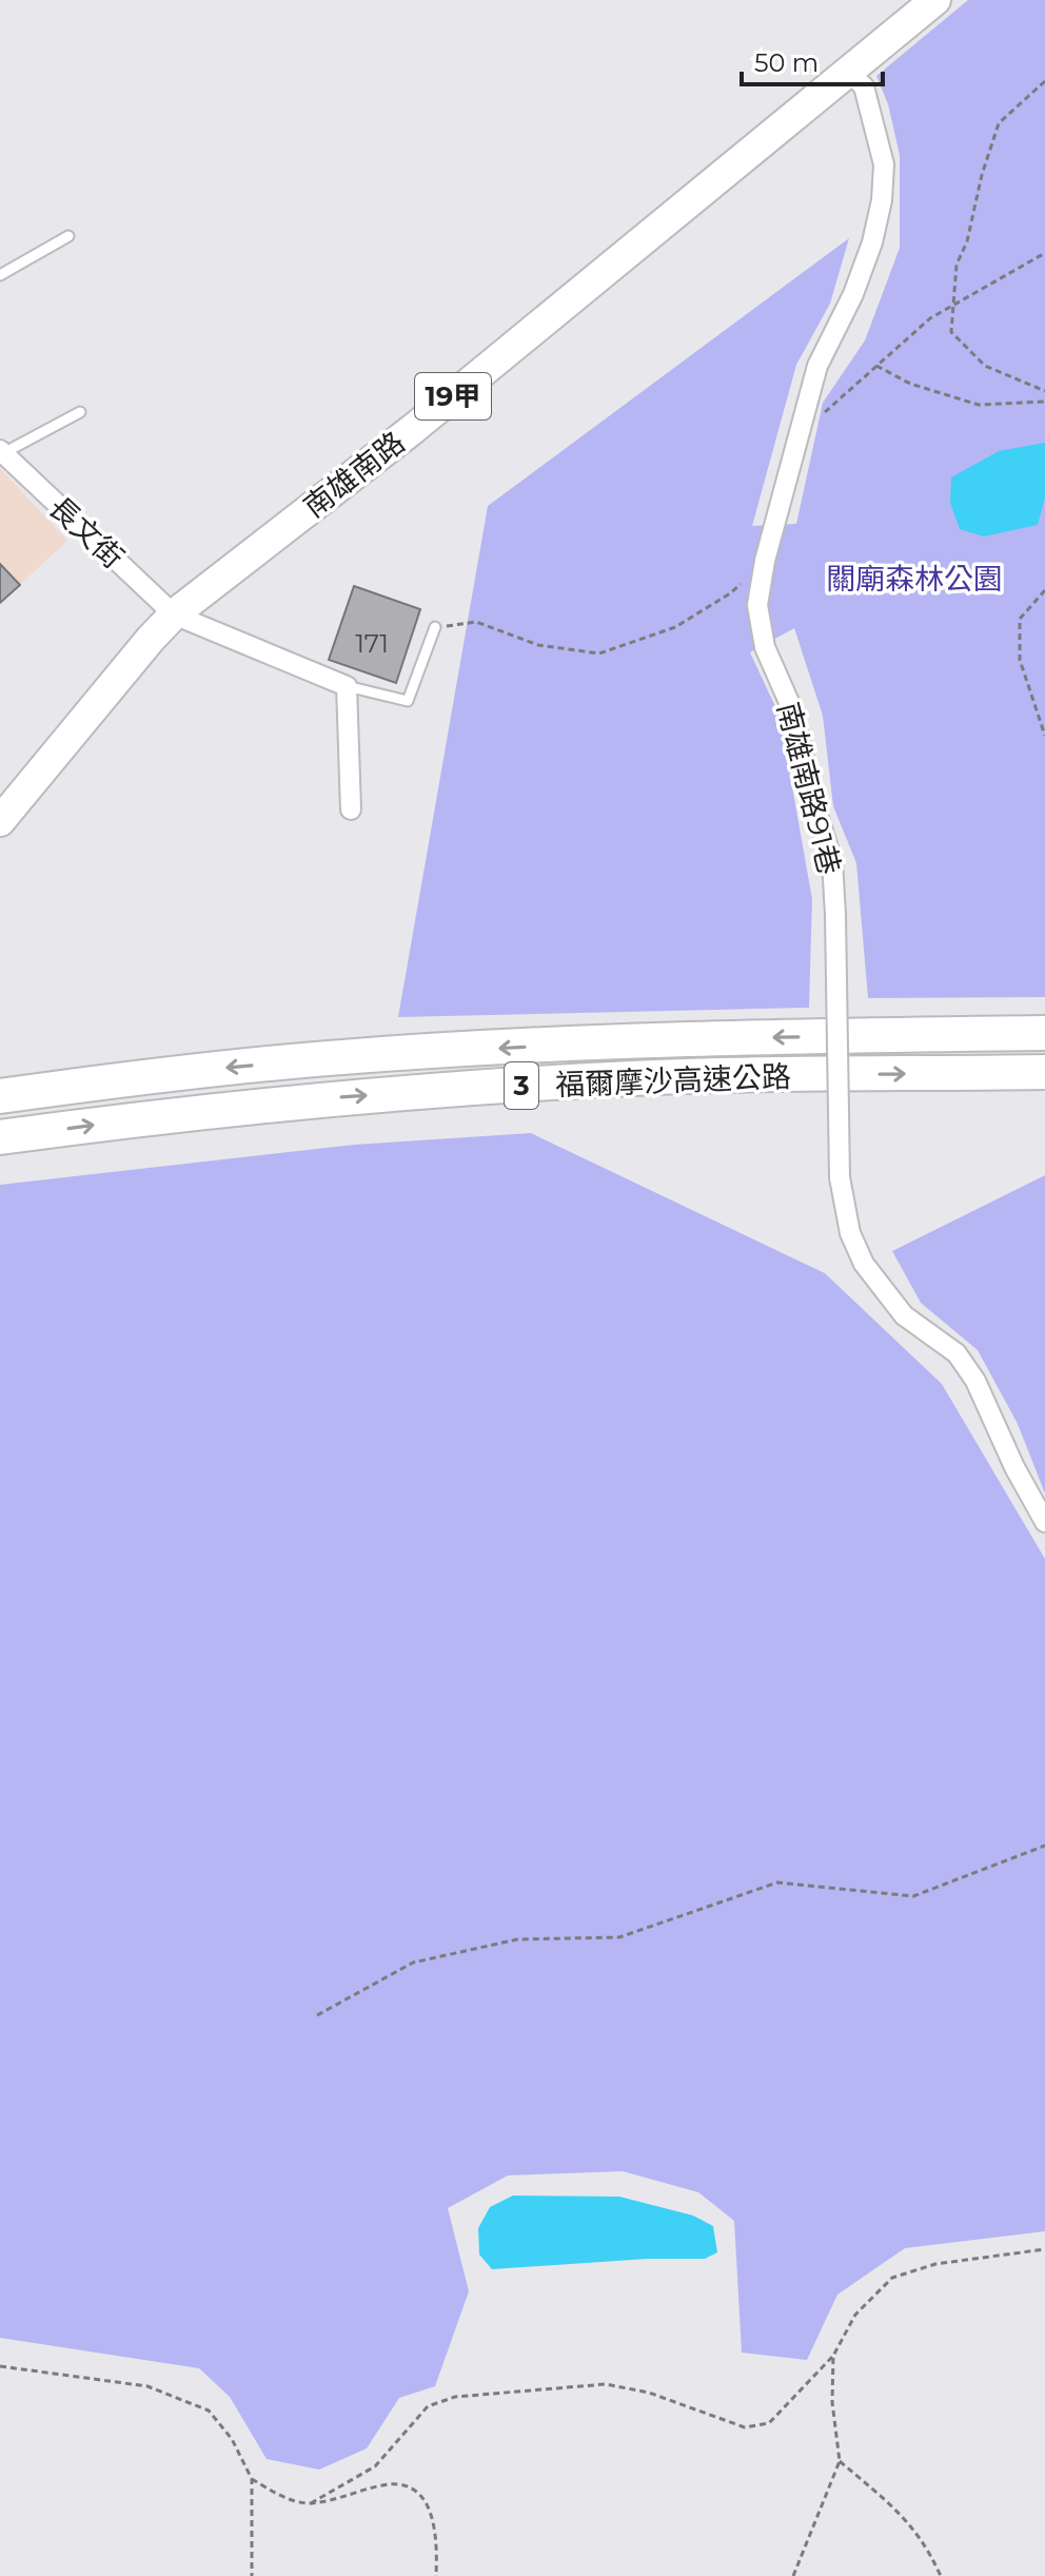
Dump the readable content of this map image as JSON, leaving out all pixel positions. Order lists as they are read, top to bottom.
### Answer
{
  "streets": {
    "highway": ["福爾摩沙高速公路", "3"],
    "main road": ["19甲", "南雄南路"],
    "street": ["長文街", "南雄南路91巷"]
  },
  "crossings": [
    ["南雄南路", "長文街"],
    ["南雄南路", "南雄南路91巷"]
  ],
  "parks": ["關廟森林公園"],
  "house_numbers": ["171"],
  "scale_bar": "50 m"
}
